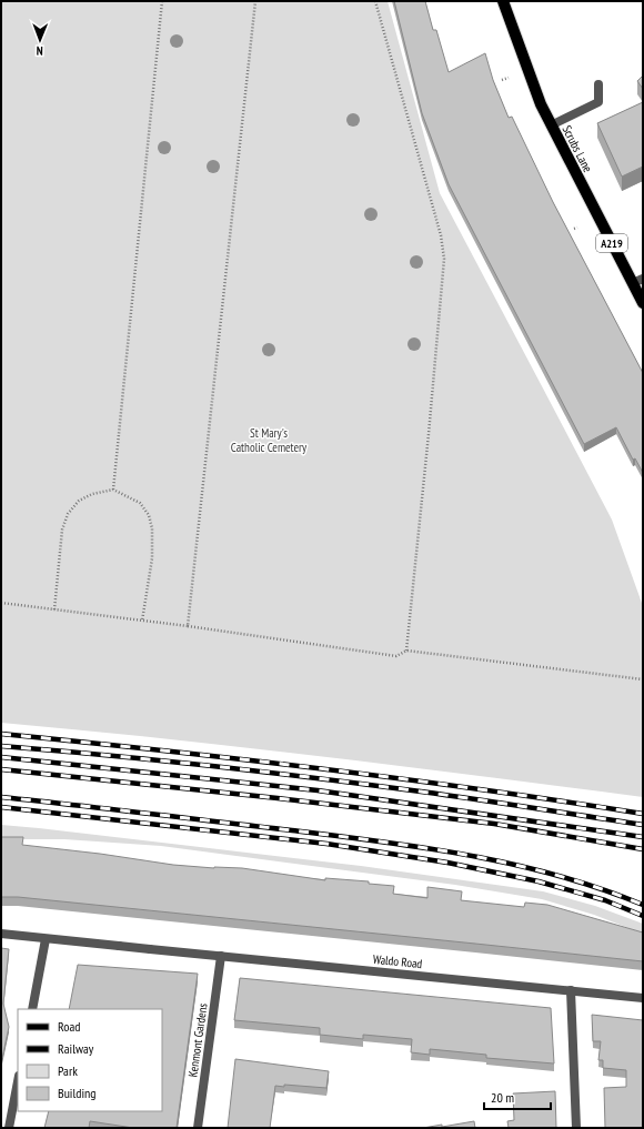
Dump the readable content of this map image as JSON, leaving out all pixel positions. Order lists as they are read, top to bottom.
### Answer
{
  "streets": {
    "main road": ["Scrubs Lane", "A219"],
    "street": ["Waldo Road", "Kenmont Gardens"]
  },
  "crossings": [
    ["Waldo Road", "Kenmont Gardens"]
  ],
  "parks": ["St Mary's Catholic Cemetery"],
  "legend": [
    "Road",
    "Railway",
    "Park",
    "Building"
  ],
  "scale_bar": "20 m",
  "north": "bottom"
}
